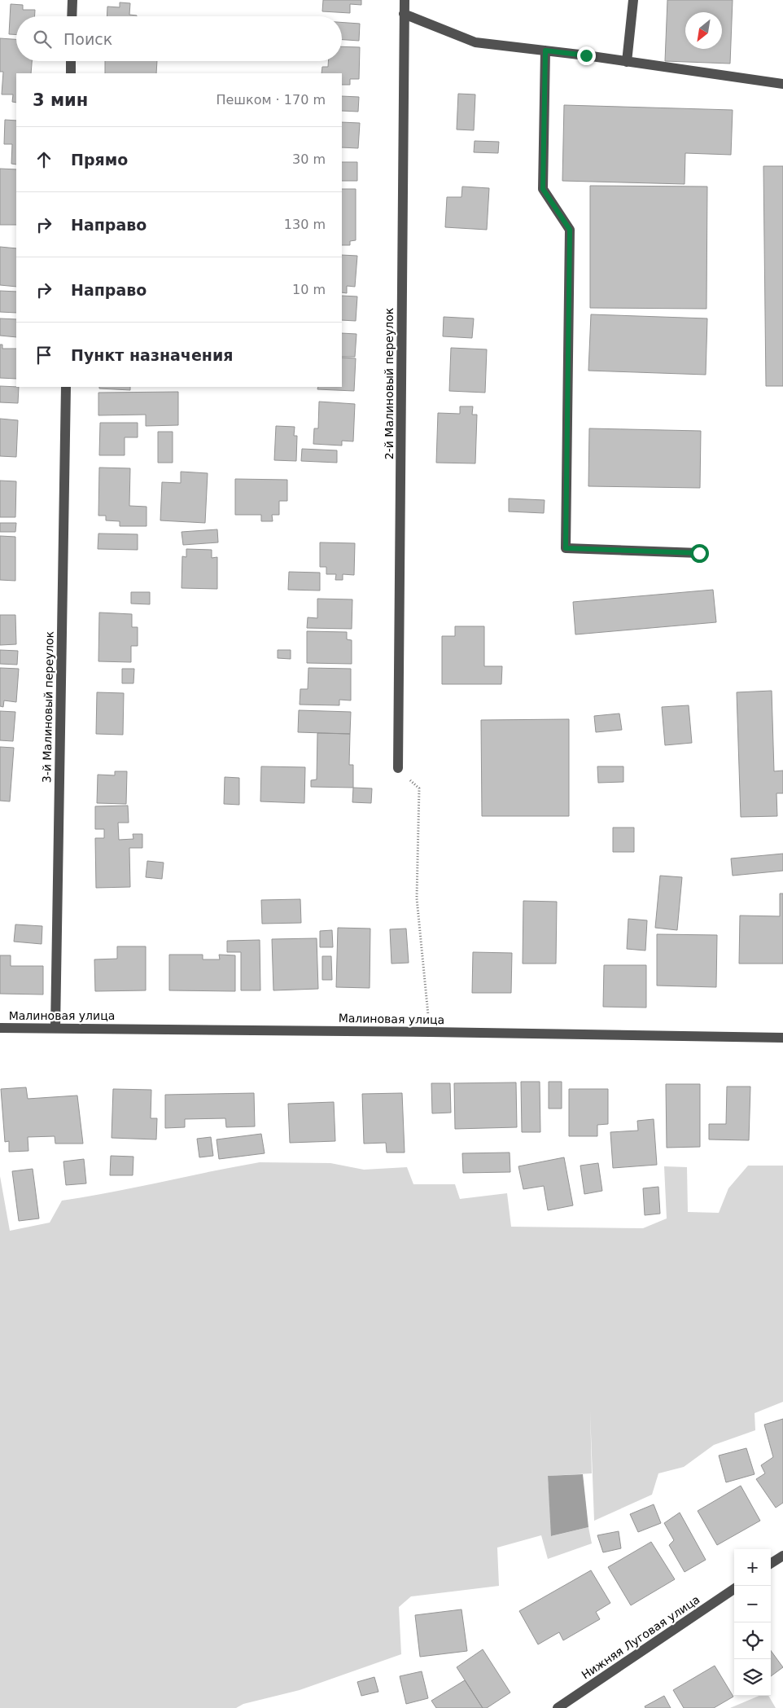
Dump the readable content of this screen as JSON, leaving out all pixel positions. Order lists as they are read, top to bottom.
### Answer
{
  "streets": {
    "street": [
      "2-й Малиновый переулок",
      "3-й Малиновый переулок",
      "Малиновая улица",
      "Нижняя Луговая улица"
    ]
  },
  "crossings": [
    ["3-й Малиновый переулок", "Малиновая улица"]
  ],
  "north": "bottom left",
  "page": {
    "search": "Поиск",
    "heading": ["3 мин", "Пешком · 170 m"],
    "list": [
      ["Прямо", "30 m"],
      ["Направо", "130 m"],
      ["Направо", "10 m"],
      "Пункт назначения"
    ],
    "map_buttons": ["+", "−"]
  }
}
